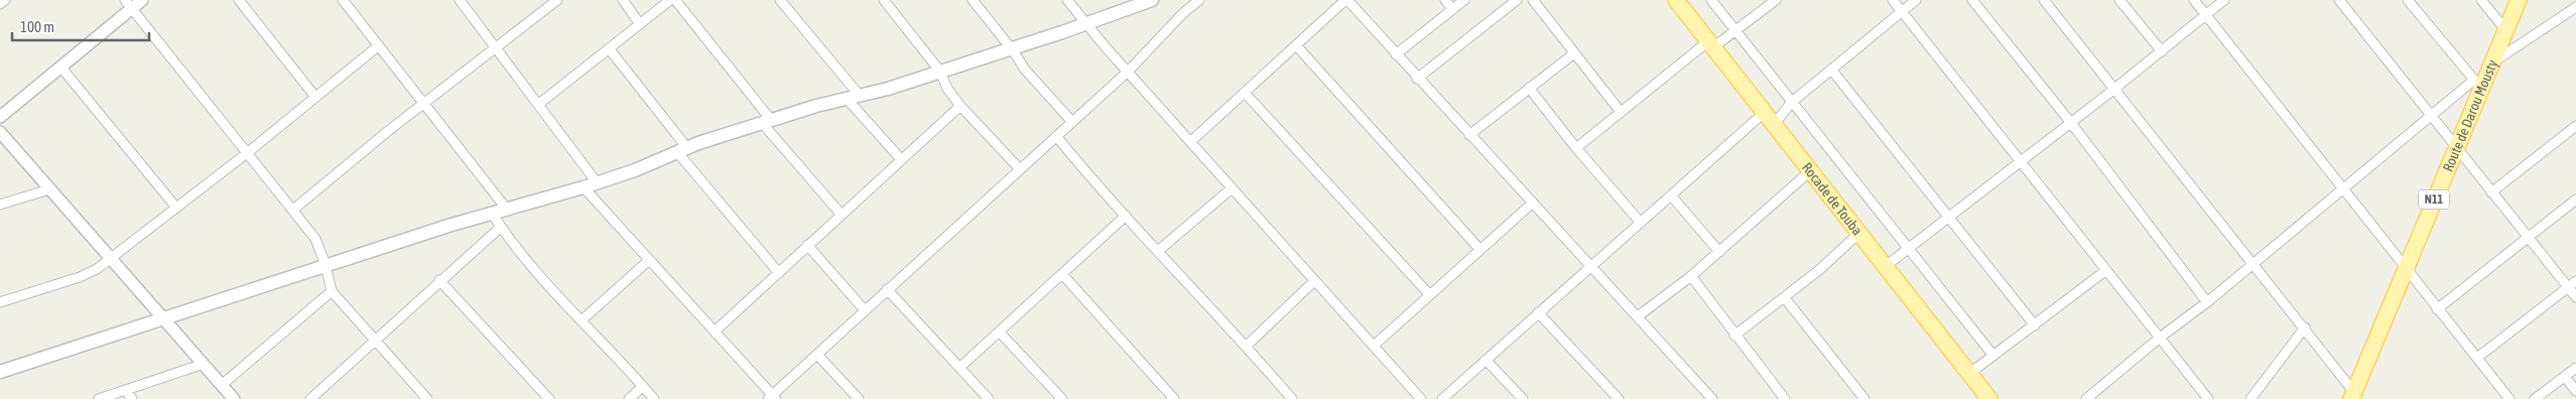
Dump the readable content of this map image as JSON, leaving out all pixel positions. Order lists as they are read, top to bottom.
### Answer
{
  "streets": {
    "main road": ["Route de Darou Mousty", "Rocade de Touba", "N11"]
  },
  "scale_bar": "100 m"
}
